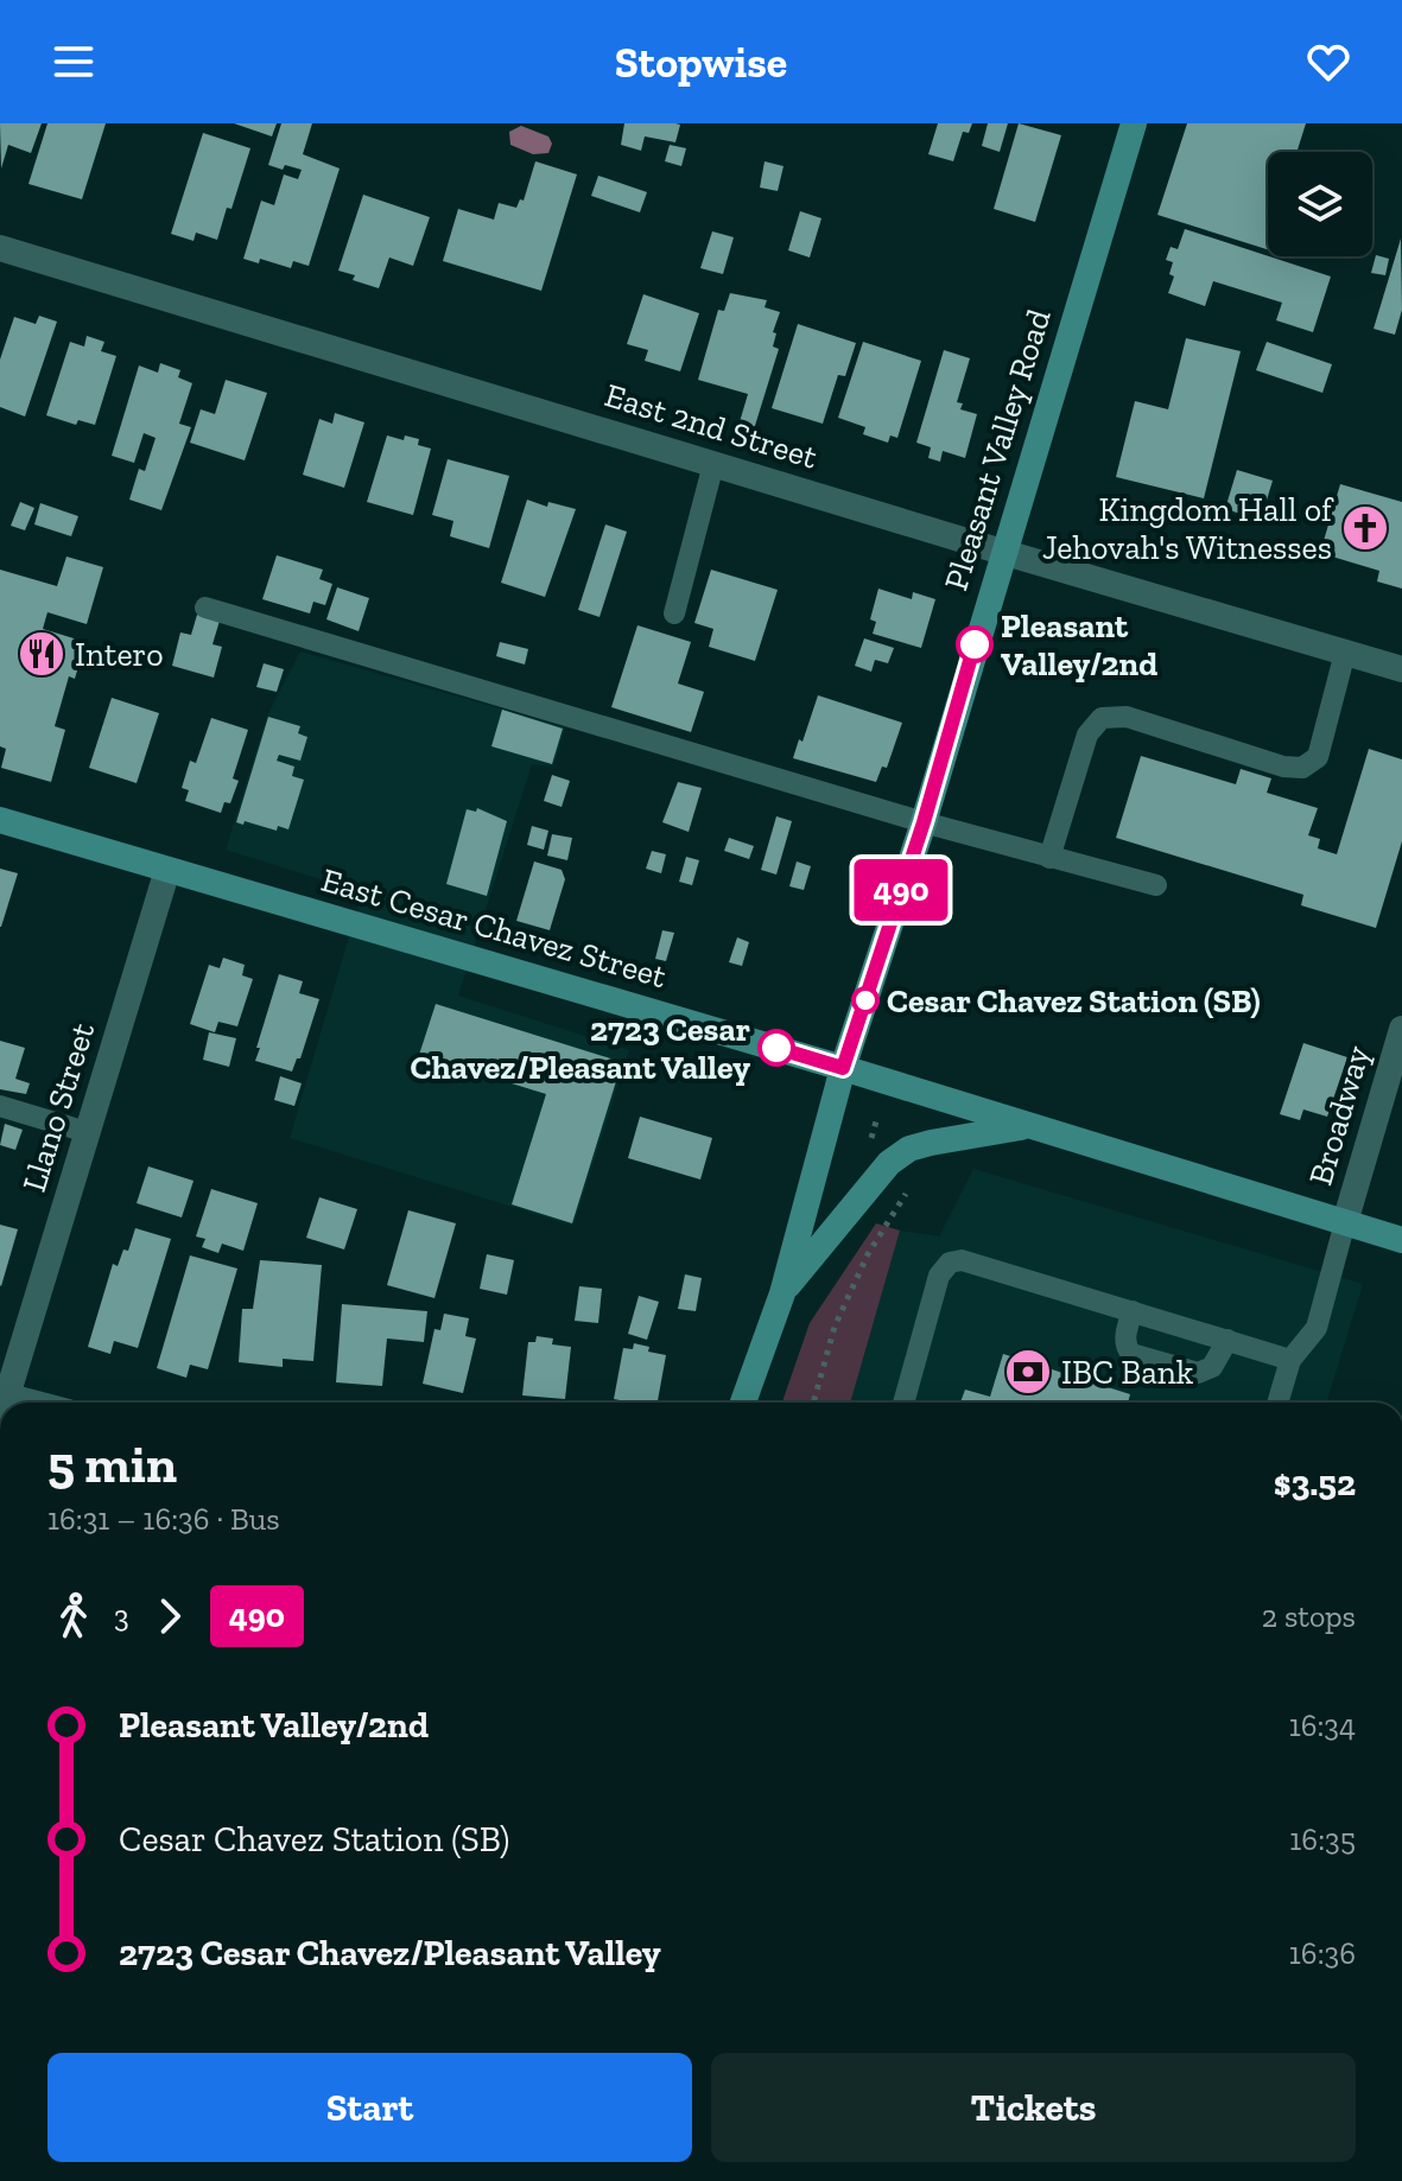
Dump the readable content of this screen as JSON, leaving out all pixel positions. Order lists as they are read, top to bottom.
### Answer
{
  "streets": {
    "main road": ["Pleasant Valley Road", "East Cesar Chavez Street"],
    "street": ["East 2nd Street", "Llano Street", "Broadway"]
  },
  "crossings": [
    ["East 2nd Street", "Pleasant Valley Road"],
    ["Pleasant Valley Road", "East Cesar Chavez Street"],
    ["East Cesar Chavez Street", "Llano Street"],
    ["East Cesar Chavez Street", "Broadway"]
  ],
  "places": {
    "church": ["Kingdom Hall of Jehovah's Witnesses"],
    "other": ["Pleasant Valley/2nd", "Cesar Chavez Station (SB)", "2723 Cesar Chavez/Pleasant Valley"],
    "restaurant": ["Intero"],
    "bank": ["IBC Bank"]
  },
  "lines": ["bus line 490"],
  "page": {
    "header": "Stopwise",
    "on_map": "490",
    "heading": ["5 min", "16:31 – 16:36 · Bus", "$3.52"],
    "legs": ["3", "490", "2 stops"],
    "list": [
      {
        "name": "Pleasant Valley/2nd",
        "value": "16:34"
      },
      {
        "name": "Cesar Chavez Station (SB)",
        "value": "16:35"
      },
      {
        "name": "2723 Cesar Chavez/Pleasant Valley",
        "value": "16:36"
      }
    ],
    "buttons": ["Start", "Tickets"]
  }
}
